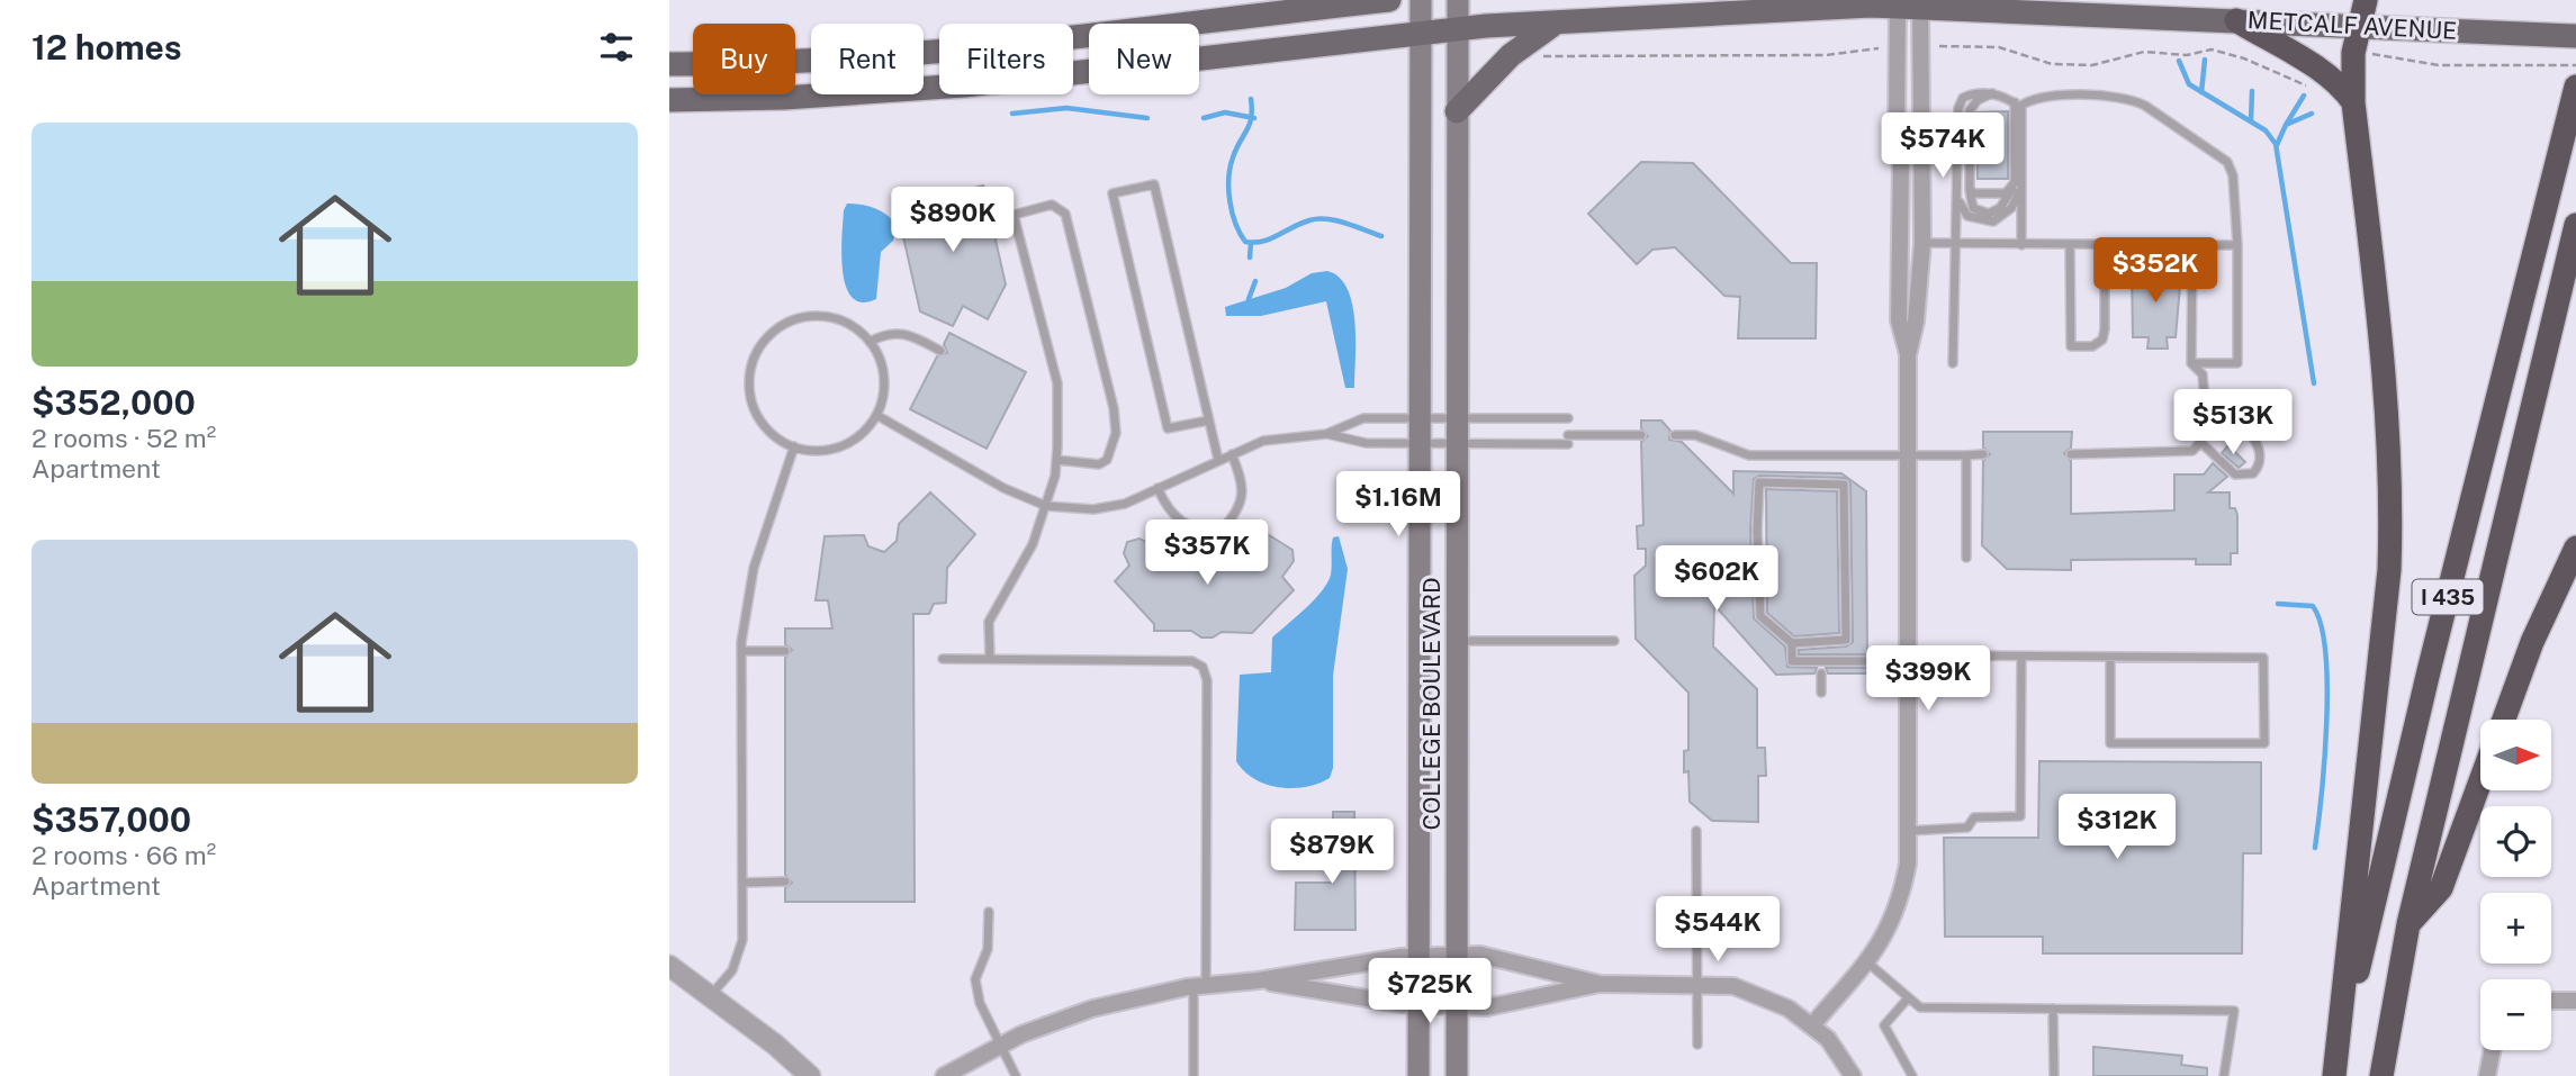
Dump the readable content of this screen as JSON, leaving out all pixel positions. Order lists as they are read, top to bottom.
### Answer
{
  "streets": {
    "highway": ["I 435"],
    "main road": ["METCALF AVENUE", "COLLEGE BOULEVARD"]
  },
  "crossings": [
    ["METCALF AVENUE", "COLLEGE BOULEVARD"]
  ],
  "north": "right",
  "page": {
    "heading": "12 homes",
    "chip": [
      "Buy",
      "Rent",
      "Filters",
      "New"
    ],
    "list": [
      {
        "name": "$352,000",
        "note": "2 rooms · 52 m² · Apartment"
      },
      {
        "name": "$357,000",
        "note": "2 rooms · 66 m² · Apartment"
      }
    ],
    "price": [
      "$574K",
      "$890K",
      "$352K",
      "$513K",
      "$1.16M",
      "$357K",
      "$602K",
      "$399K",
      "$312K",
      "$879K",
      "$544K",
      "$725K"
    ],
    "map_buttons": ["+", "−"]
  }
}
